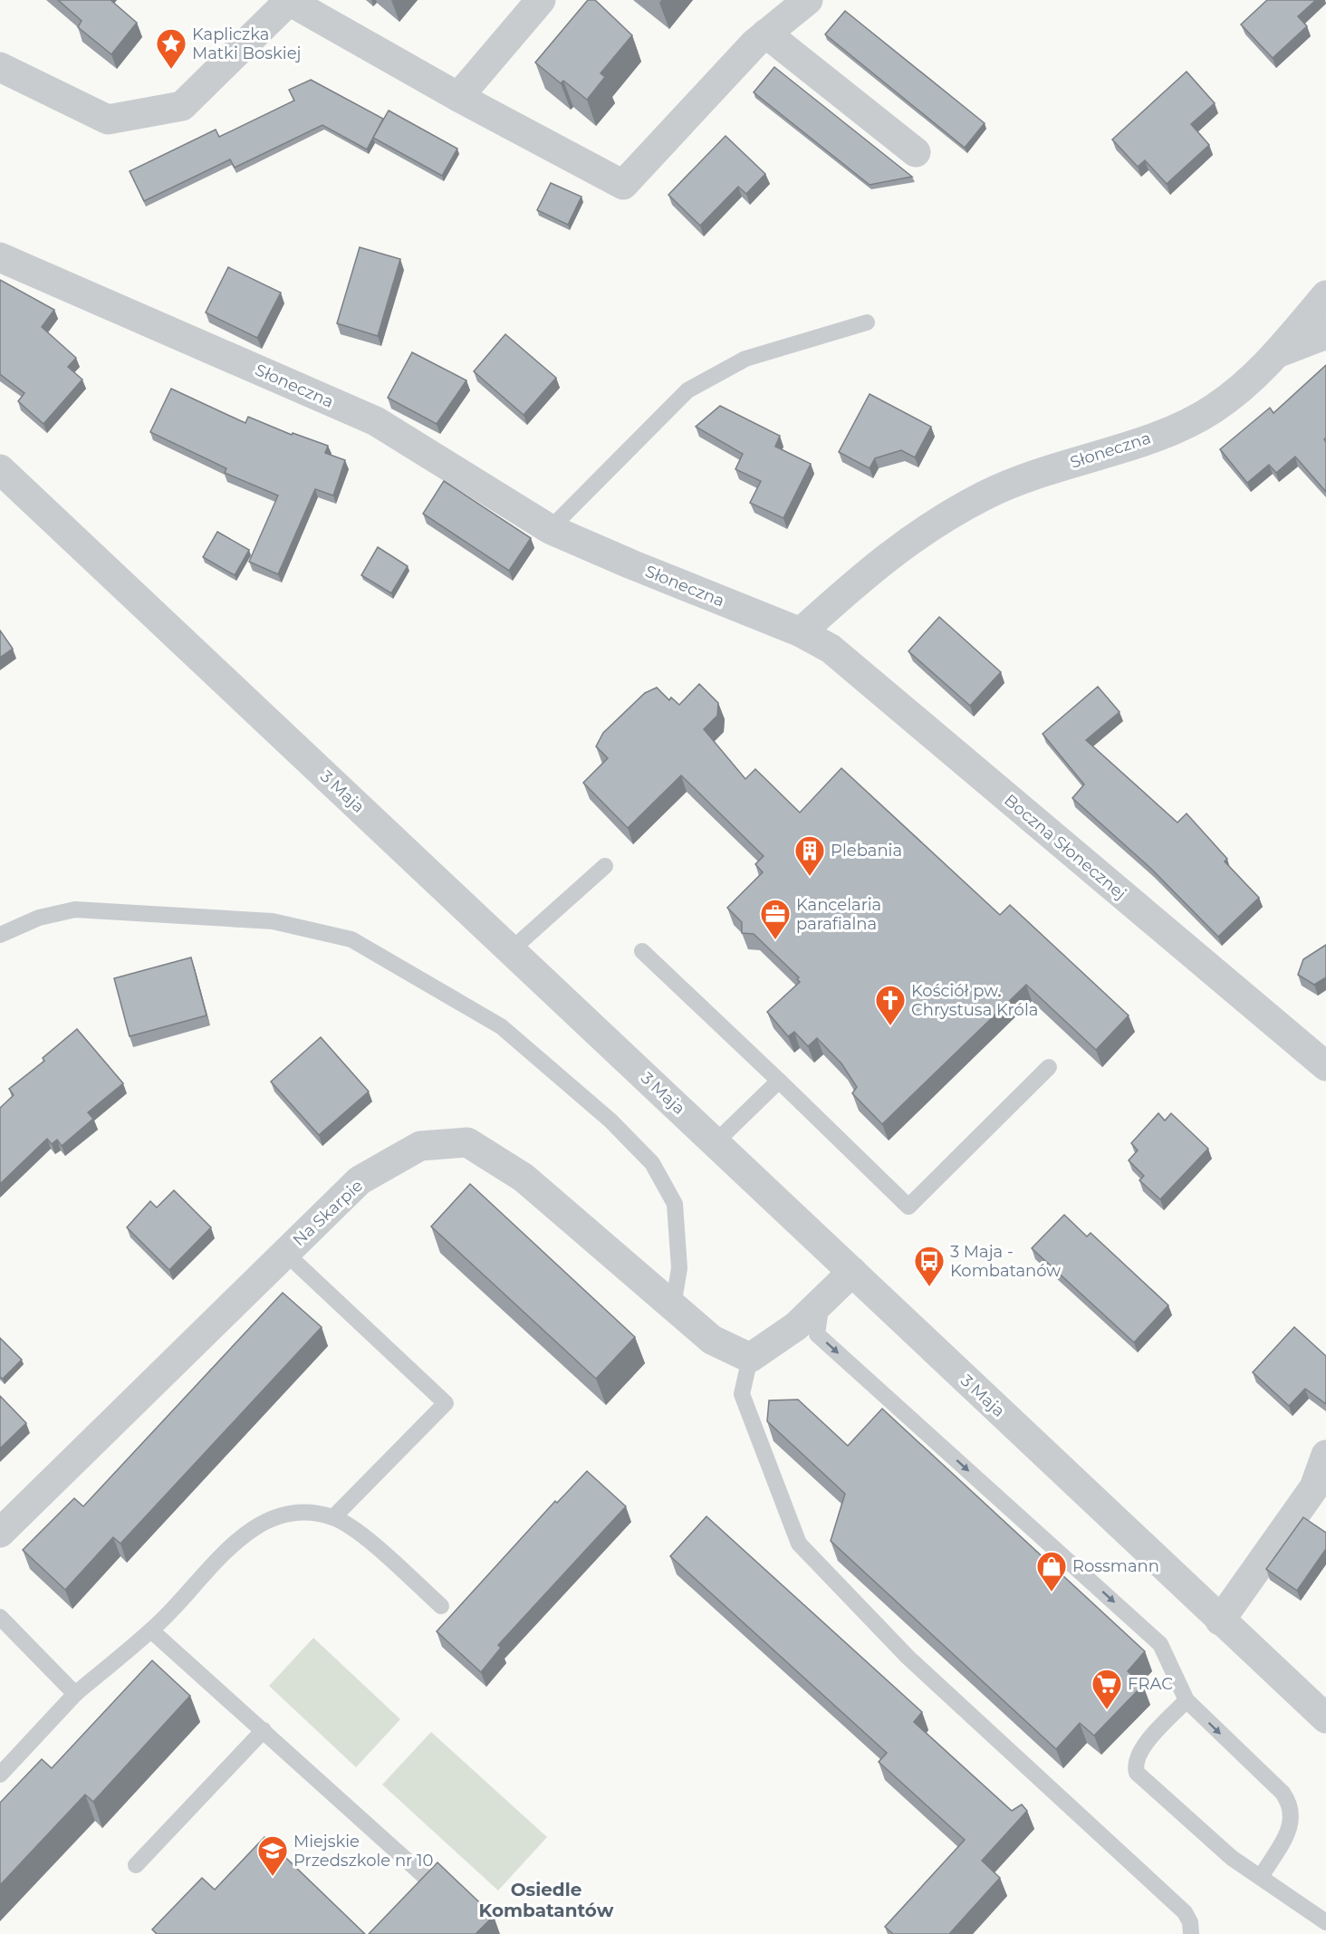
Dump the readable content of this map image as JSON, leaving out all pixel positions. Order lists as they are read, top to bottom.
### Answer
{
  "streets": {
    "street": [
      "Słoneczna",
      "3 Maja",
      "Boczna Słonecznej",
      "Na Skarpie"
    ]
  },
  "crossings": [
    ["Słoneczna", "Boczna Słonecznej"]
  ],
  "districts": ["Osiedle Kombatantów"],
  "places": {
    "place": ["Kapliczka Matki Boskiej"],
    "building": ["Plebania"],
    "office": ["Kancelaria parafialna"],
    "church": ["Kościół pw. Chrystusa Króla"],
    "bus stop": ["3 Maja - Kombatanów"],
    "shop": ["Rossmann"],
    "supermarket": ["FRAC"],
    "school or university": ["Miejskie Przedszkole nr 10"]
  }
}
